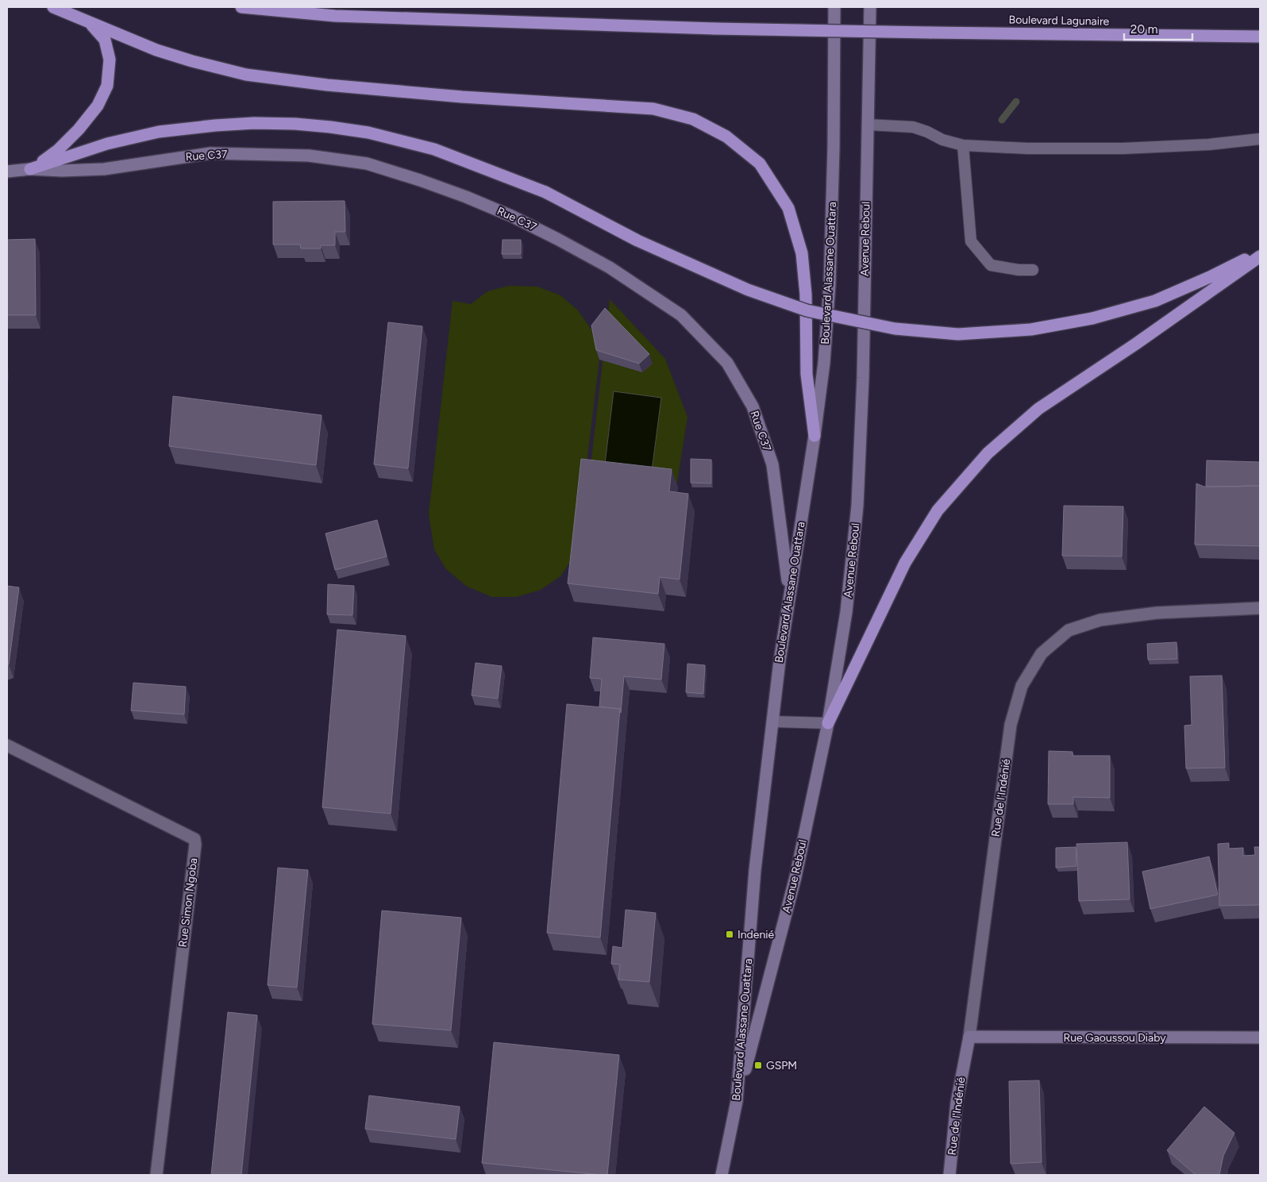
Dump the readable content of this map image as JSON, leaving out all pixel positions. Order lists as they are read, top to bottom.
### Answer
{
  "streets": {
    "highway": ["Boulevard Lagunaire"],
    "main road": [
      "Rue C37",
      "Avenue Reboul",
      "Boulevard Alassane Ouattara",
      "Rue de l'Indénié",
      "Rue Gaoussou Diaby"
    ],
    "street": ["Rue Simon Ngoba"]
  },
  "crossings": [
    ["Rue C37", "Boulevard Alassane Ouattara"],
    ["Avenue Reboul", "Boulevard Alassane Ouattara"],
    ["Rue de l'Indénié", "Rue Gaoussou Diaby"]
  ],
  "places": {
    "transit": ["Indenié", "GSPM"]
  },
  "scale_bar": "20 m"
}
